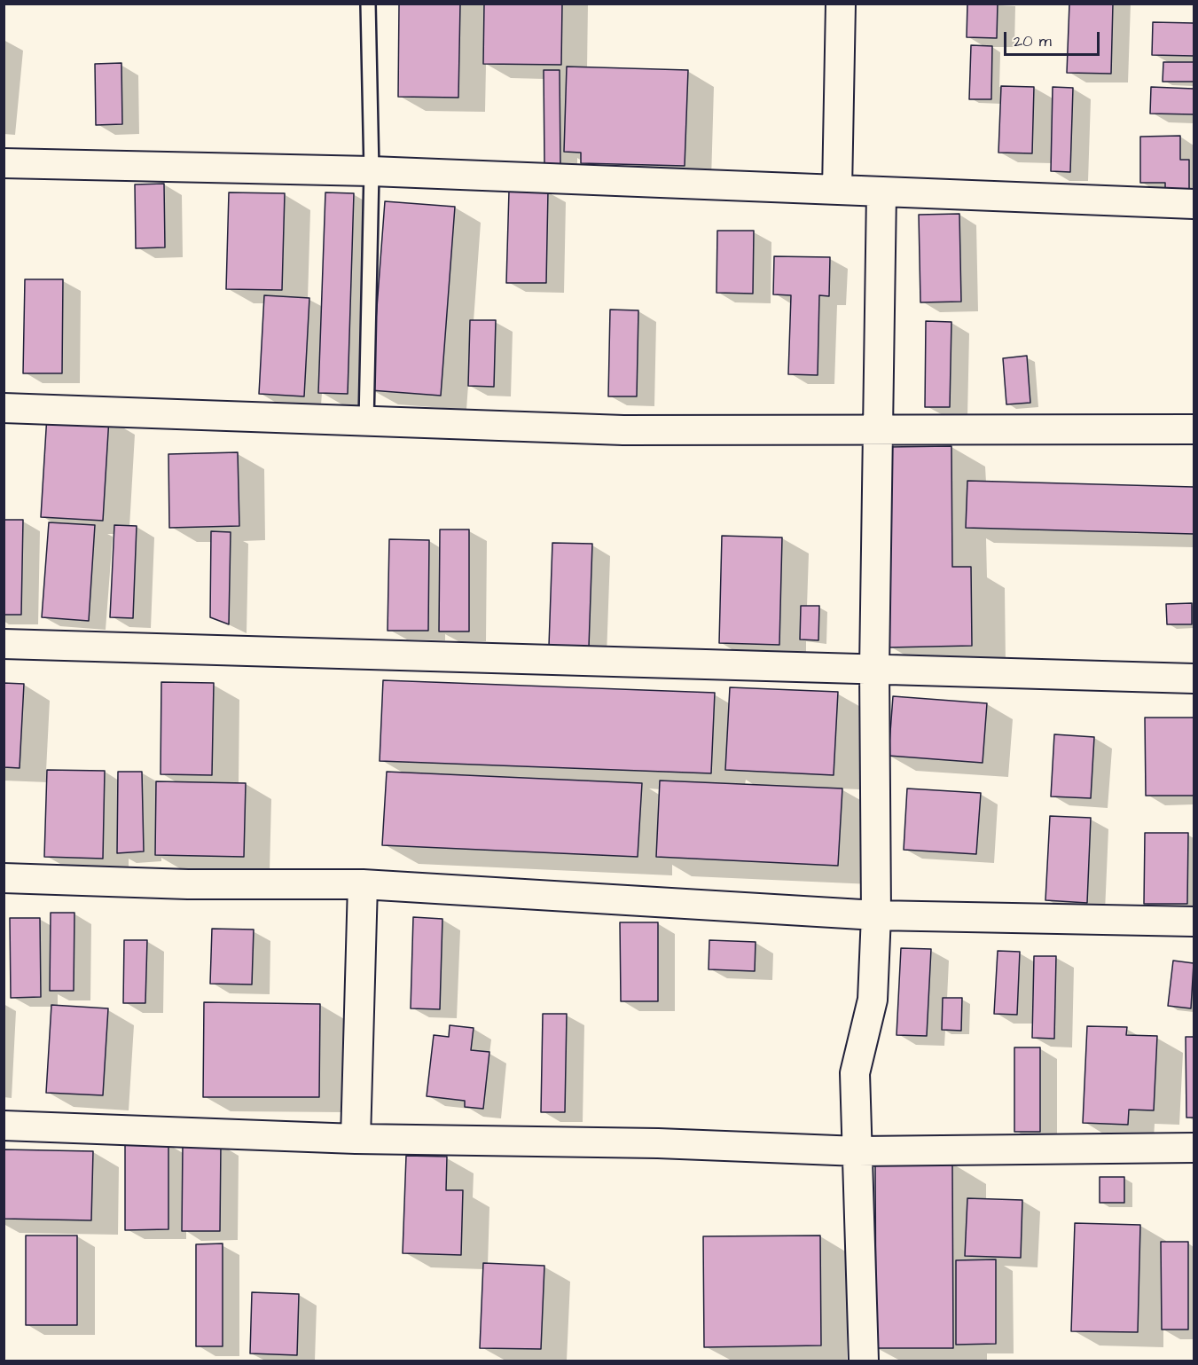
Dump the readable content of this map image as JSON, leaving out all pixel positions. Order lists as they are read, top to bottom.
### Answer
{
  "scale_bar": "20 m"
}
